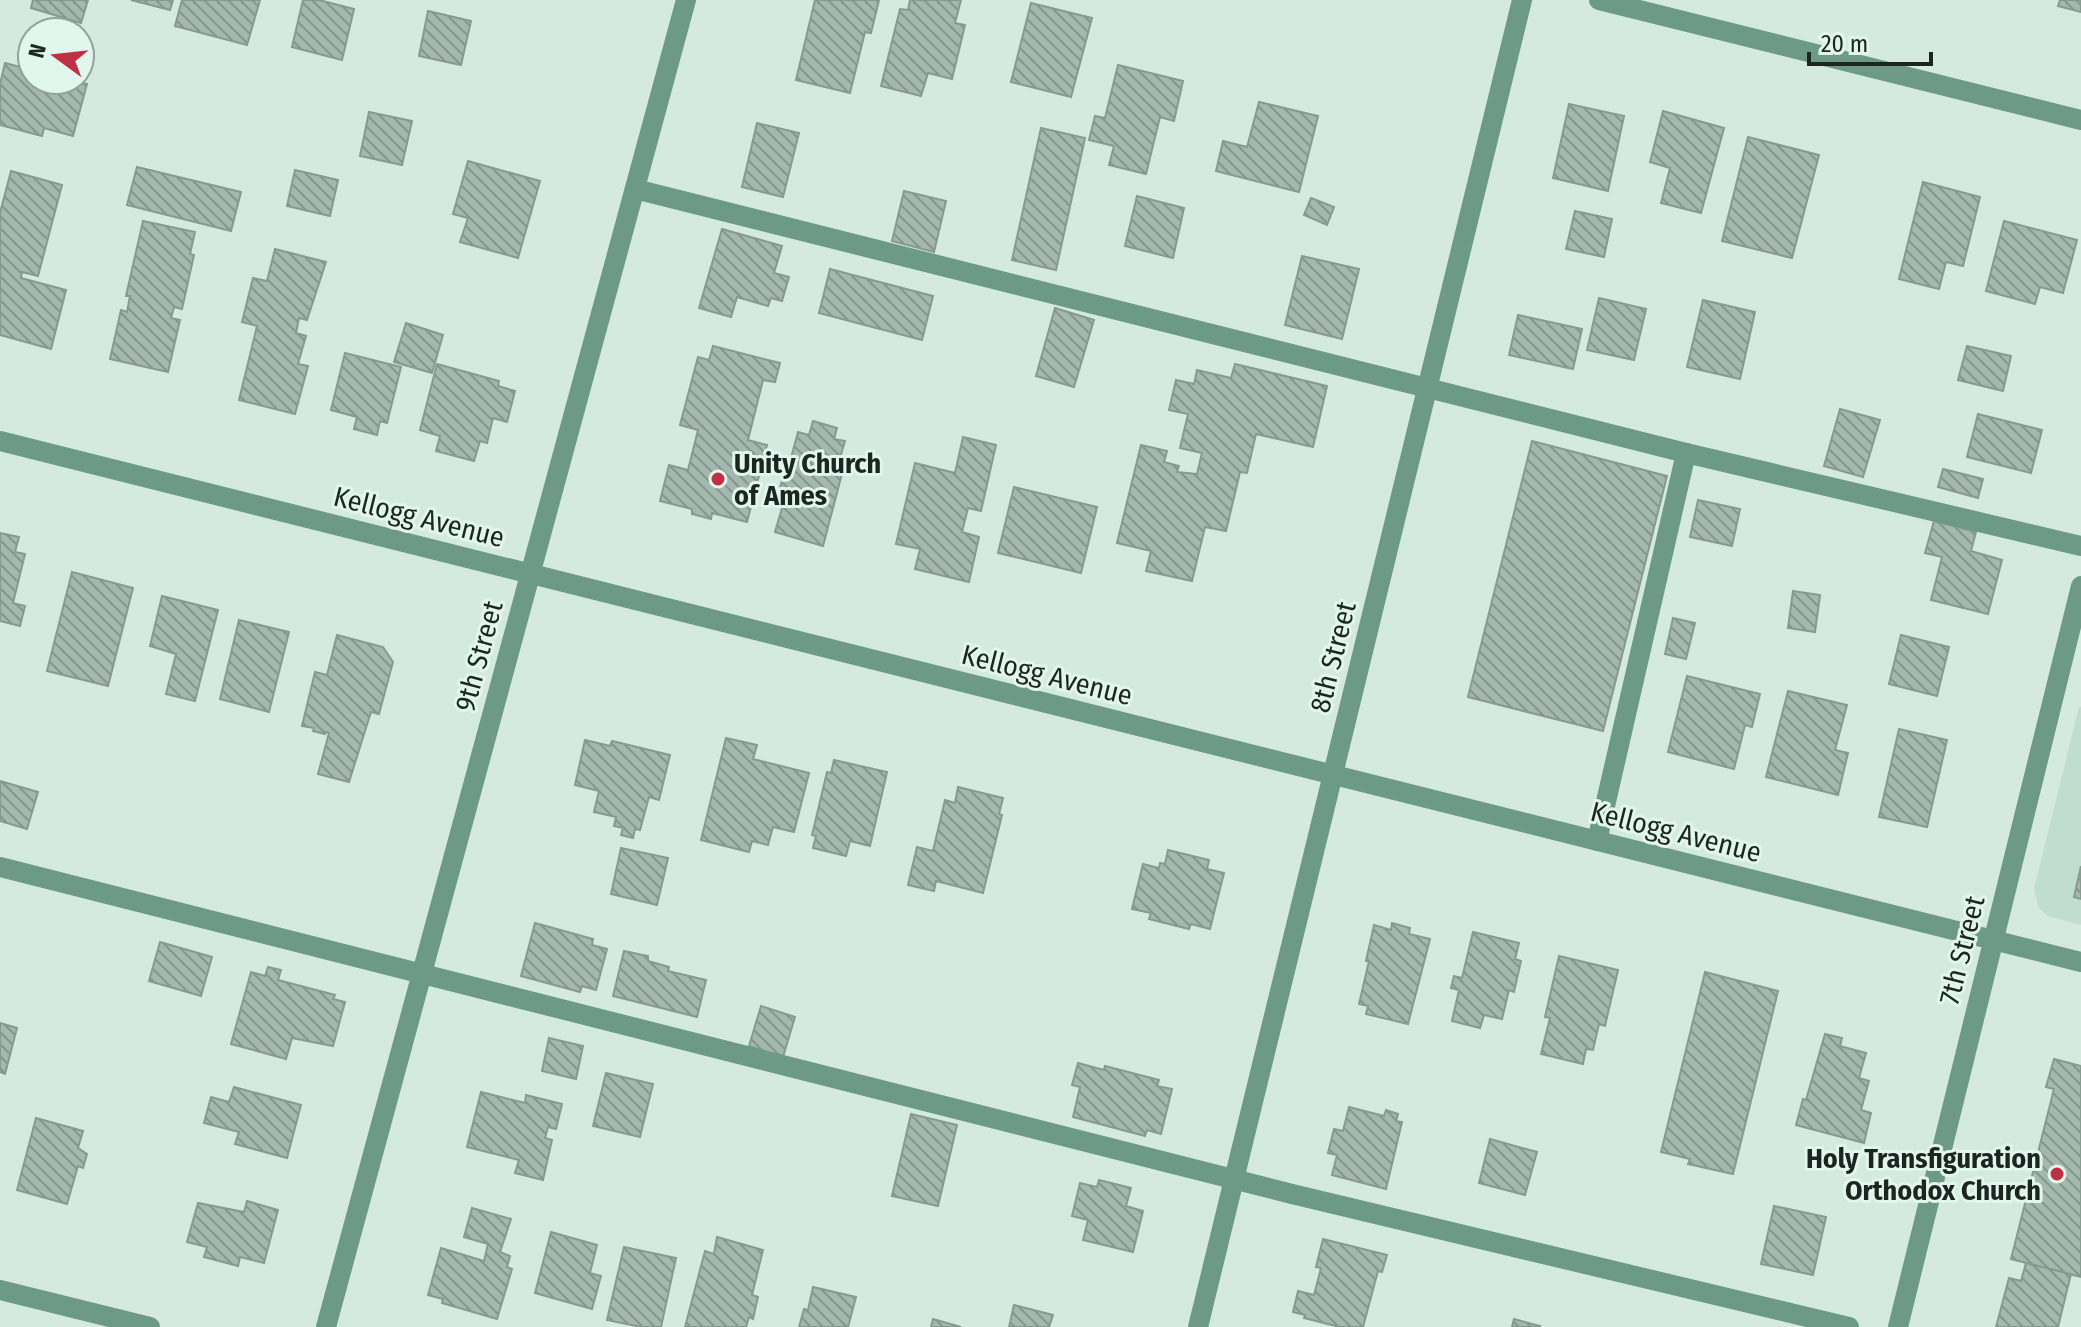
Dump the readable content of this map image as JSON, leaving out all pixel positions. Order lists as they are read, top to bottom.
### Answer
{
  "streets": {
    "street": [
      "Kellogg Avenue",
      "9th Street",
      "8th Street",
      "7th Street"
    ]
  },
  "crossings": [
    ["Kellogg Avenue", "9th Street"],
    ["Kellogg Avenue", "8th Street"],
    ["Kellogg Avenue", "7th Street"]
  ],
  "places": ["Unity Church of Ames", "Holy Transfiguration Orthodox Church"],
  "scale_bar": "20 m",
  "north": "left"
}
